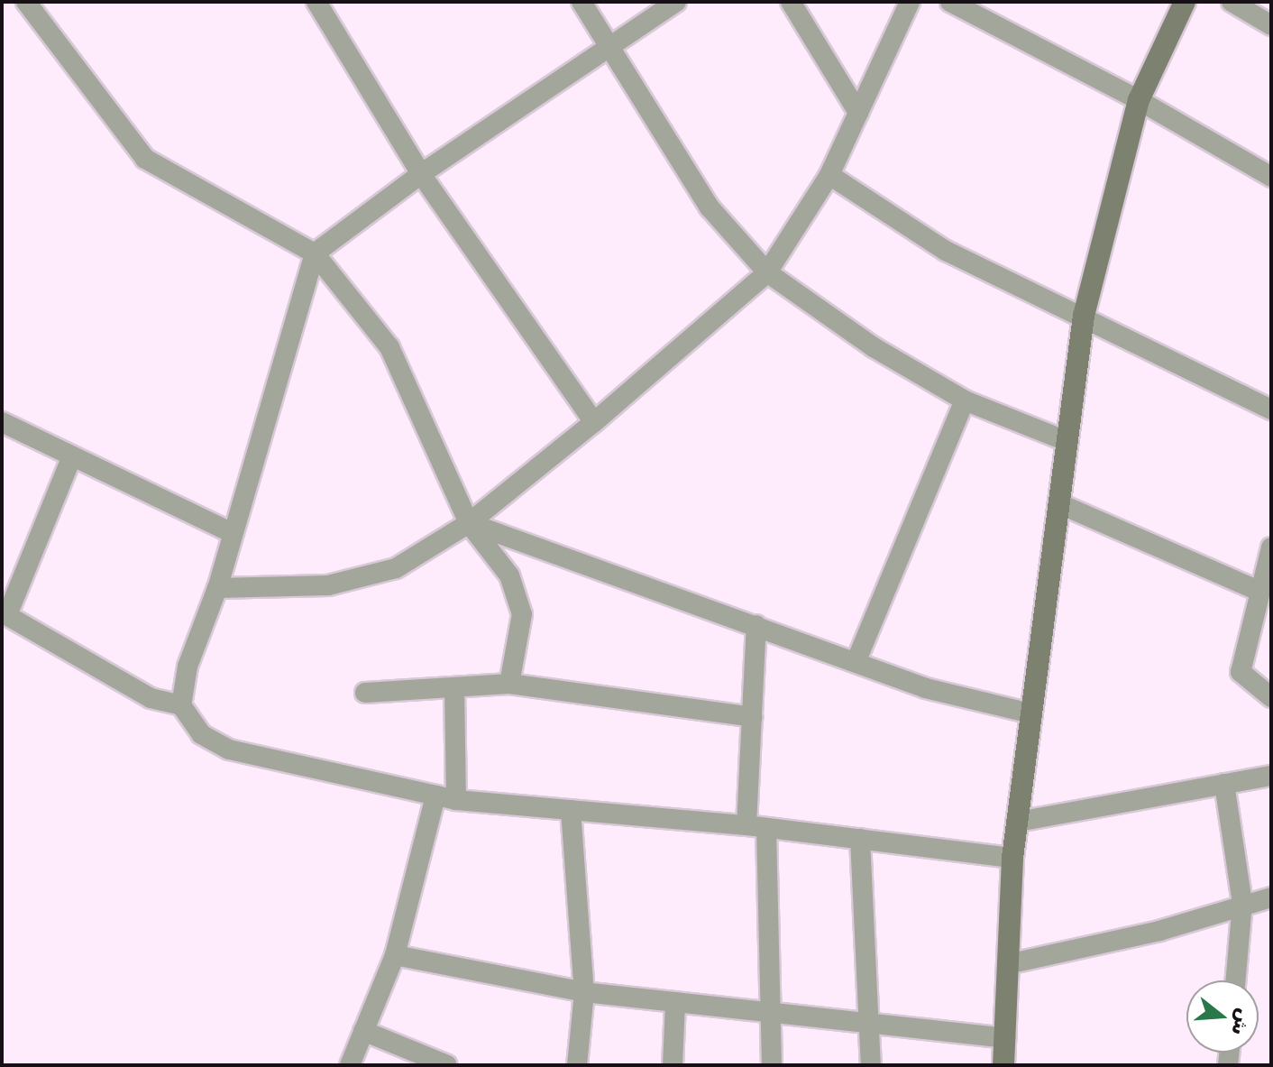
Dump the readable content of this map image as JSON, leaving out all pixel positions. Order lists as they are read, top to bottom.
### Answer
{
  "north": "right"
}
